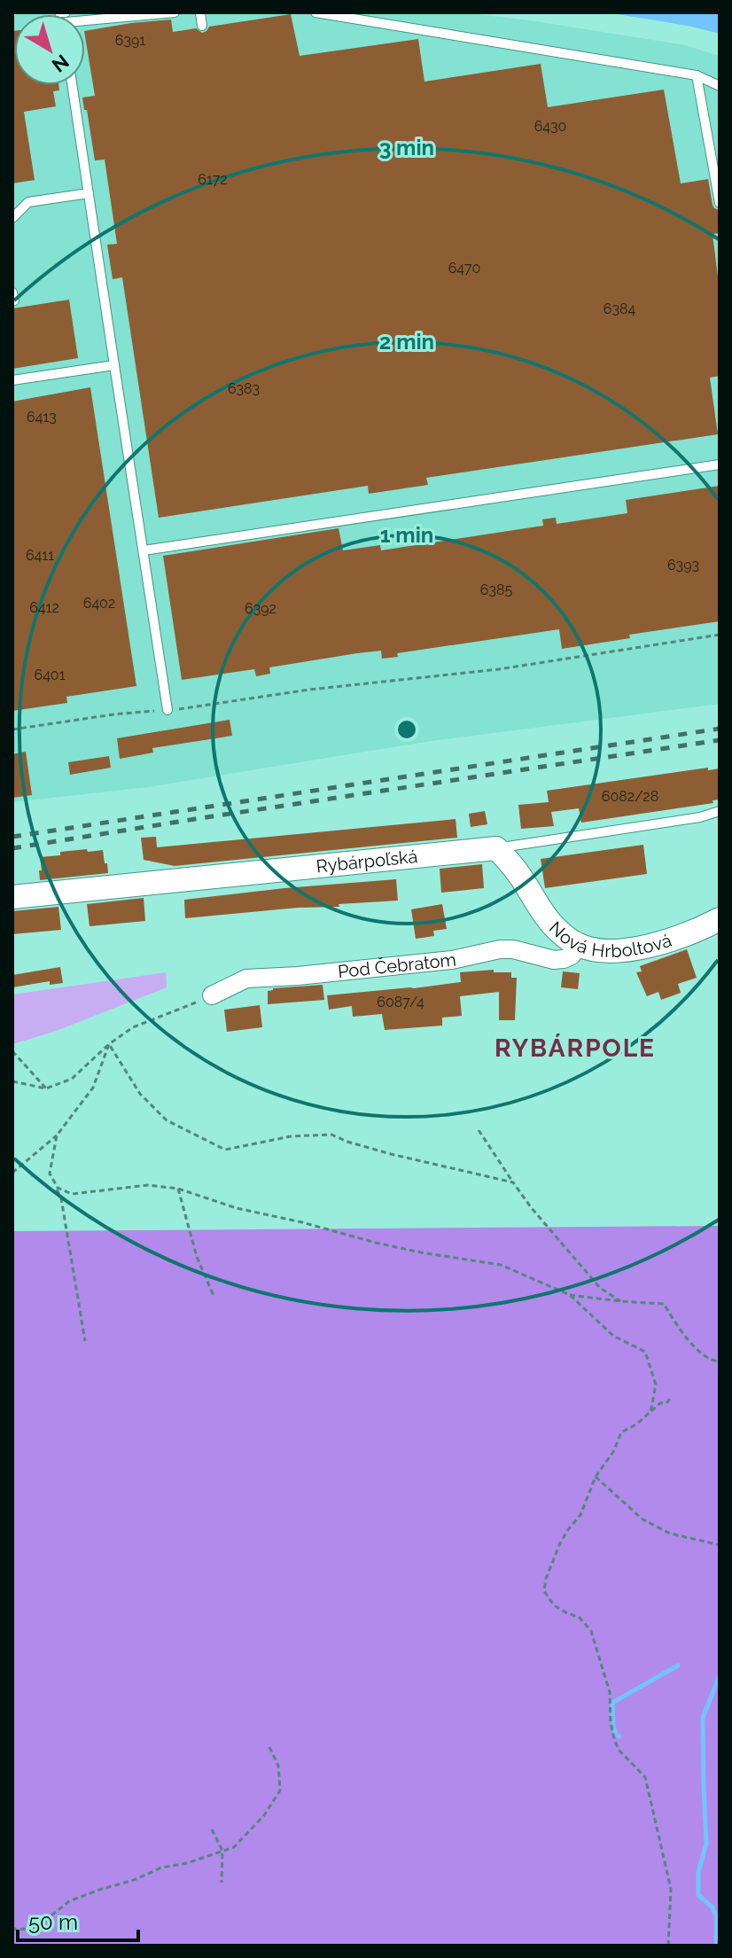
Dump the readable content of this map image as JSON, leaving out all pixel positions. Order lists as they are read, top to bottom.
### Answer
{
  "streets": {
    "street": ["Rybárpoľská", "Nová Hrboltová", "Pod Čebratom"]
  },
  "crossings": [
    ["Rybárpoľská", "Nová Hrboltová"],
    ["Nová Hrboltová", "Pod Čebratom"]
  ],
  "districts": ["RYBÁRPOLE"],
  "house_numbers": [
    "6391",
    "6430",
    "6172",
    "6470",
    "6384",
    "6383",
    "6413",
    "6411",
    "6393",
    "6385",
    "6402",
    "6412",
    "6392",
    "6401",
    "6082/28",
    "6087/4"
  ],
  "scale_bar": "50 m",
  "north": "bottom right",
  "rings": ["3 min", "2 min", "1 min"]
}
